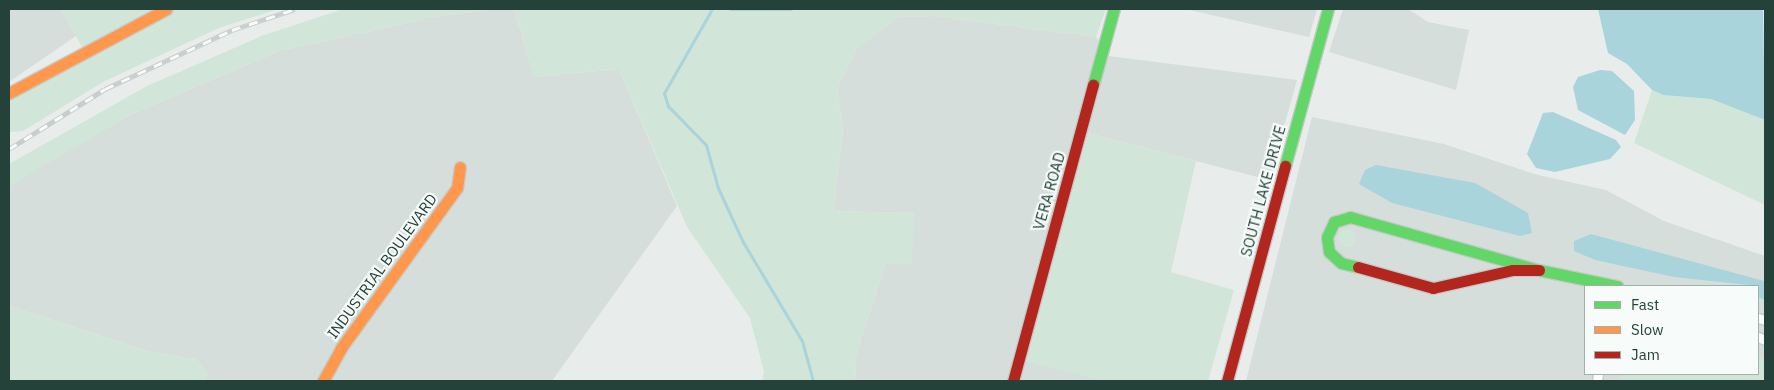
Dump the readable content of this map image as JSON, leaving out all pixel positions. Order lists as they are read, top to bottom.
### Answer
{
  "streets": {
    "street": ["VERA ROAD", "SOUTH LAKE DRIVE", "INDUSTRIAL BOULEVARD"]
  },
  "legend": ["Fast", "Slow", "Jam"]
}
